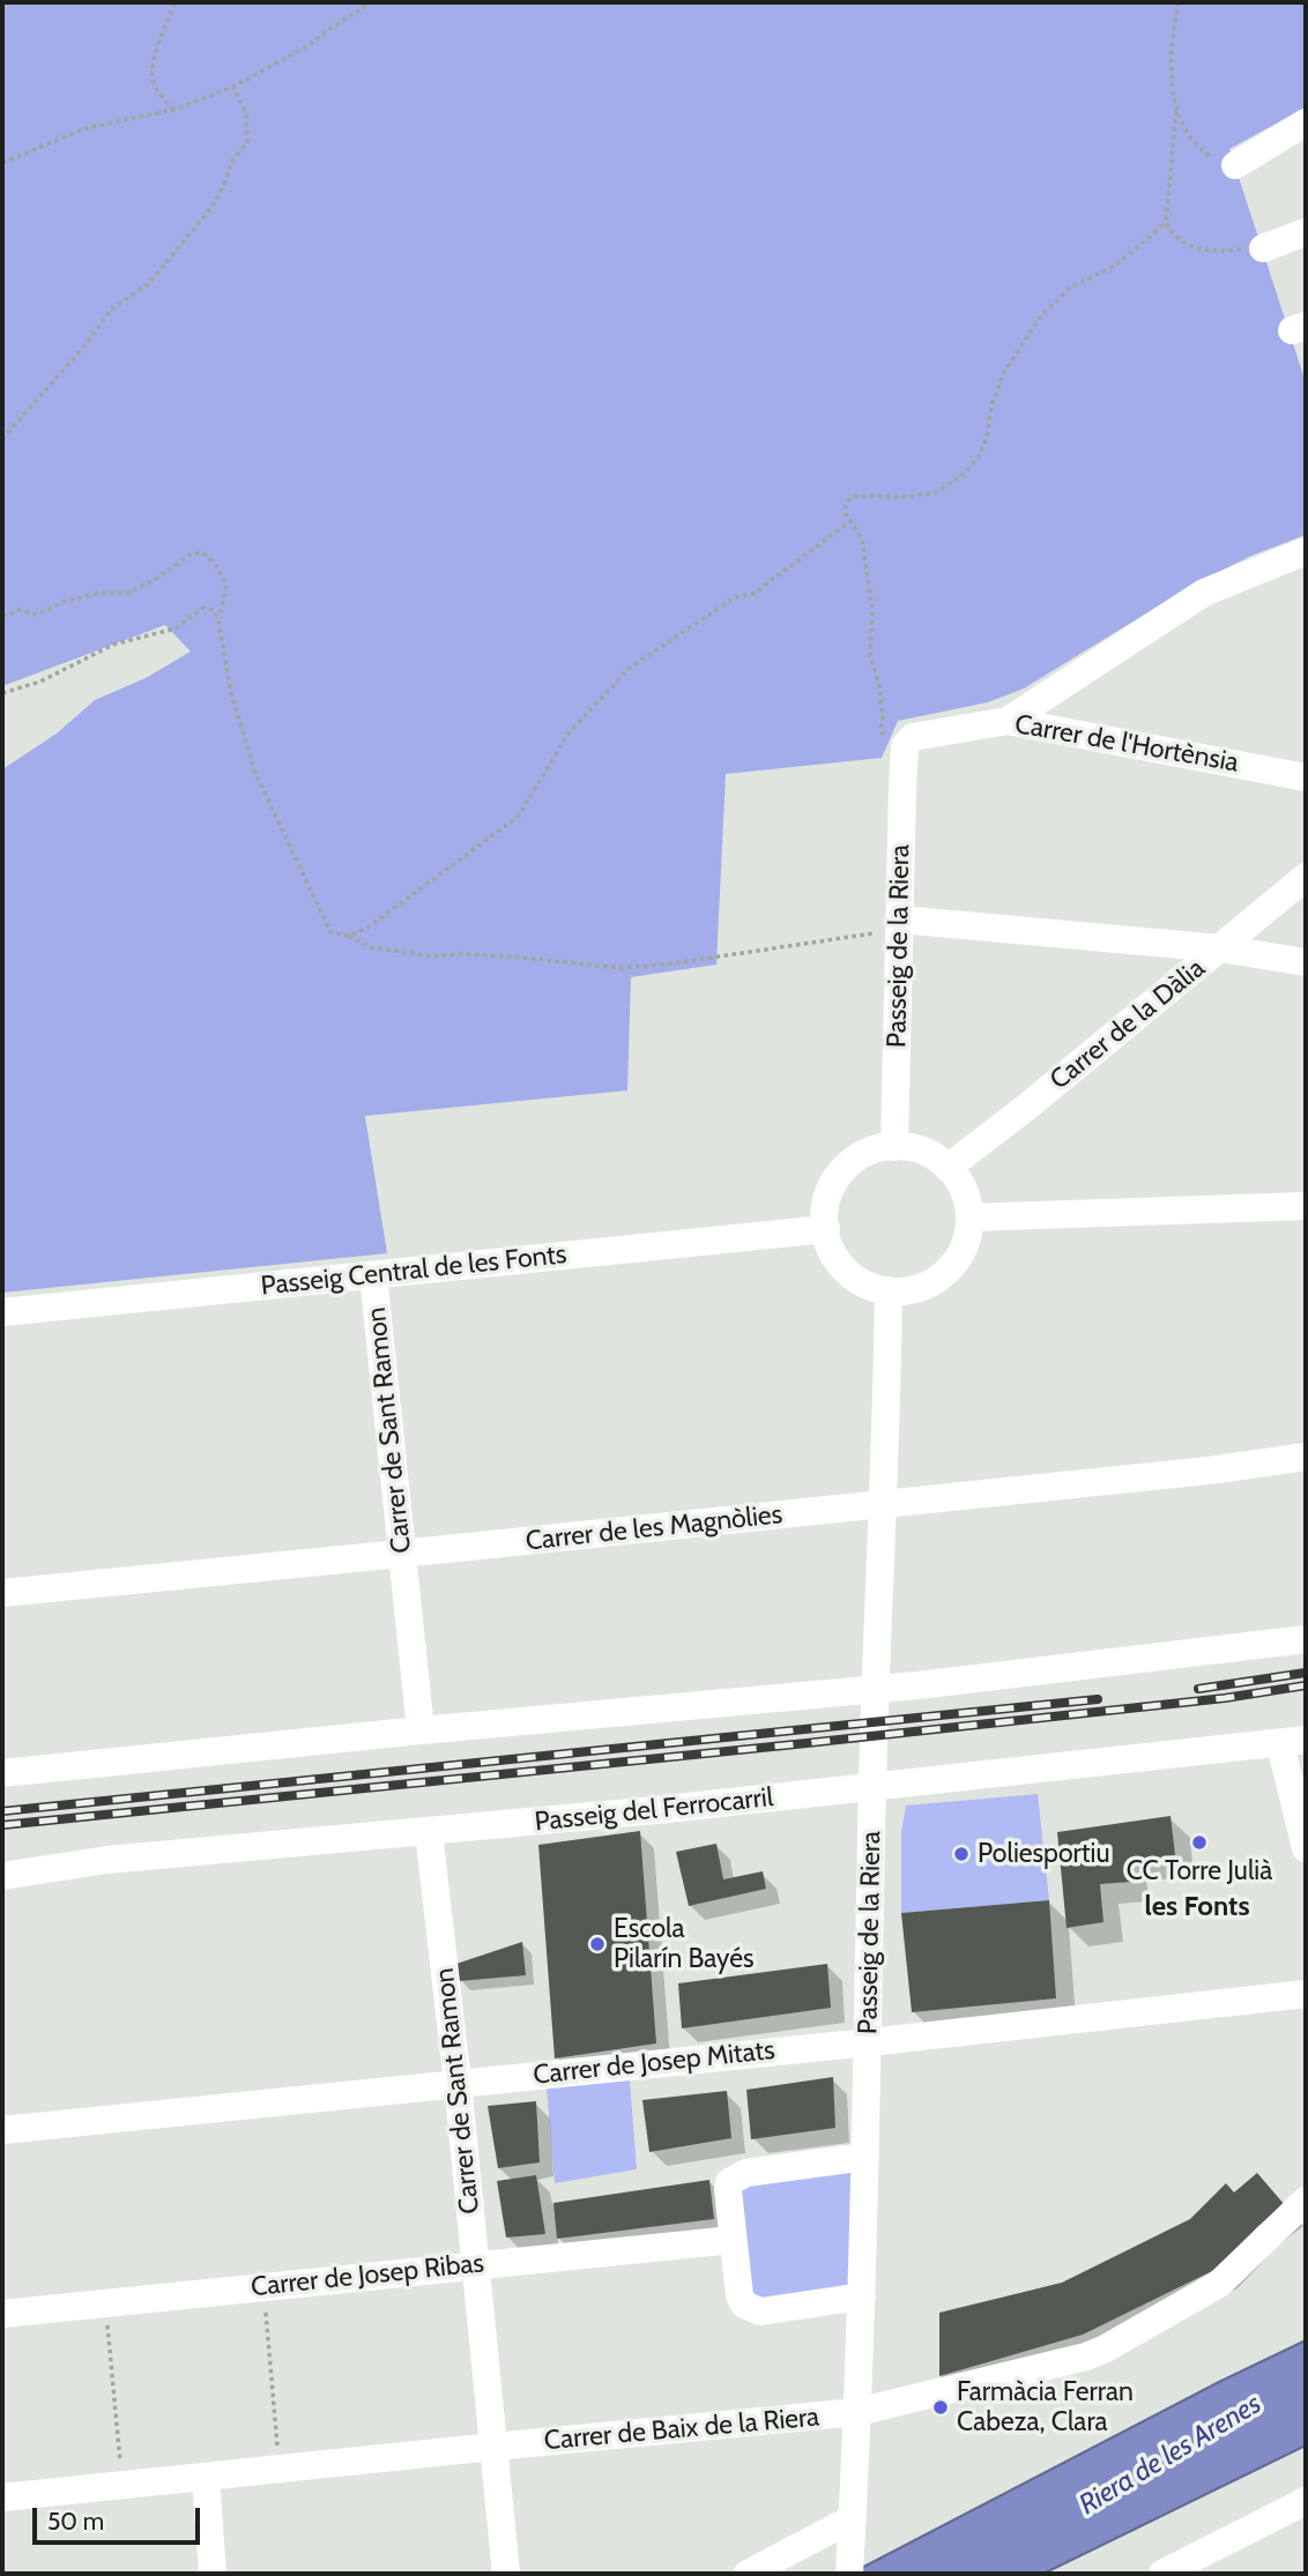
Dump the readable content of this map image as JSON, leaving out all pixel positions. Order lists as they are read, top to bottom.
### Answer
{
  "streets": {
    "street": [
      "Carrer de l'Hortènsia",
      "Passeig de la Riera",
      "Carrer de la Dàlia",
      "Passeig Central de les Fonts",
      "Carrer de Sant Ramon",
      "Carrer de les Magnòlies",
      "Passeig del Ferrocarril",
      "Carrer de Josep Mitats",
      "Carrer de Josep Ribas",
      "Carrer de Baix de la Riera"
    ]
  },
  "crossings": [
    ["Carrer de l'Hortènsia", "Passeig de la Riera"],
    ["Passeig de la Riera", "Carrer de la Dàlia"],
    ["Passeig de la Riera", "Passeig Central de les Fonts"],
    ["Passeig de la Riera", "Carrer de les Magnòlies"],
    ["Passeig de la Riera", "Carrer de Josep Mitats"],
    ["Passeig de la Riera", "Carrer de Baix de la Riera"],
    ["Carrer de la Dàlia", "Passeig Central de les Fonts"],
    ["Passeig Central de les Fonts", "Carrer de Sant Ramon"],
    ["Carrer de Sant Ramon", "Carrer de les Magnòlies"],
    ["Carrer de Sant Ramon", "Passeig del Ferrocarril"],
    ["Carrer de Sant Ramon", "Carrer de Josep Mitats"],
    ["Carrer de Sant Ramon", "Carrer de Josep Ribas"],
    ["Carrer de Sant Ramon", "Carrer de Baix de la Riera"]
  ],
  "districts": ["les Fonts"],
  "water": ["Riera de les Arenes"],
  "places": [
    "CC Torre Julià",
    "Poliesportiu",
    "Escola Pilarín Bayés",
    "Farmàcia Ferran Cabeza, Clara"
  ],
  "scale_bar": "50 m"
}
